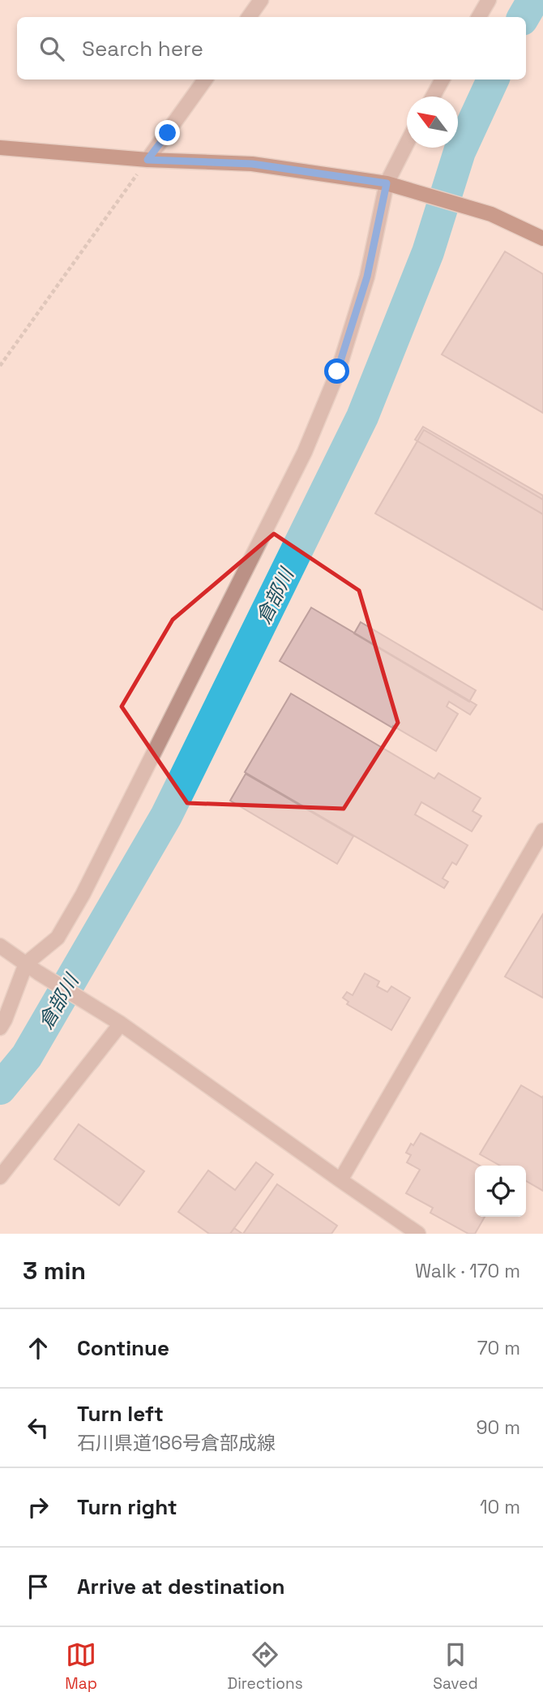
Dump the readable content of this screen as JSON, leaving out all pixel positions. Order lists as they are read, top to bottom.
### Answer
{
  "water": ["倉部川"],
  "north": "top left",
  "page": {
    "search": "Search here",
    "heading": ["3 min", "Walk · 170 m"],
    "list": [
      ["Continue", "70 m"],
      ["Turn left", "石川県道186号倉部成線", "90 m"],
      ["Turn right", "10 m"],
      "Arrive at destination"
    ],
    "nav": ["Map", "Directions", "Saved"]
  }
}
